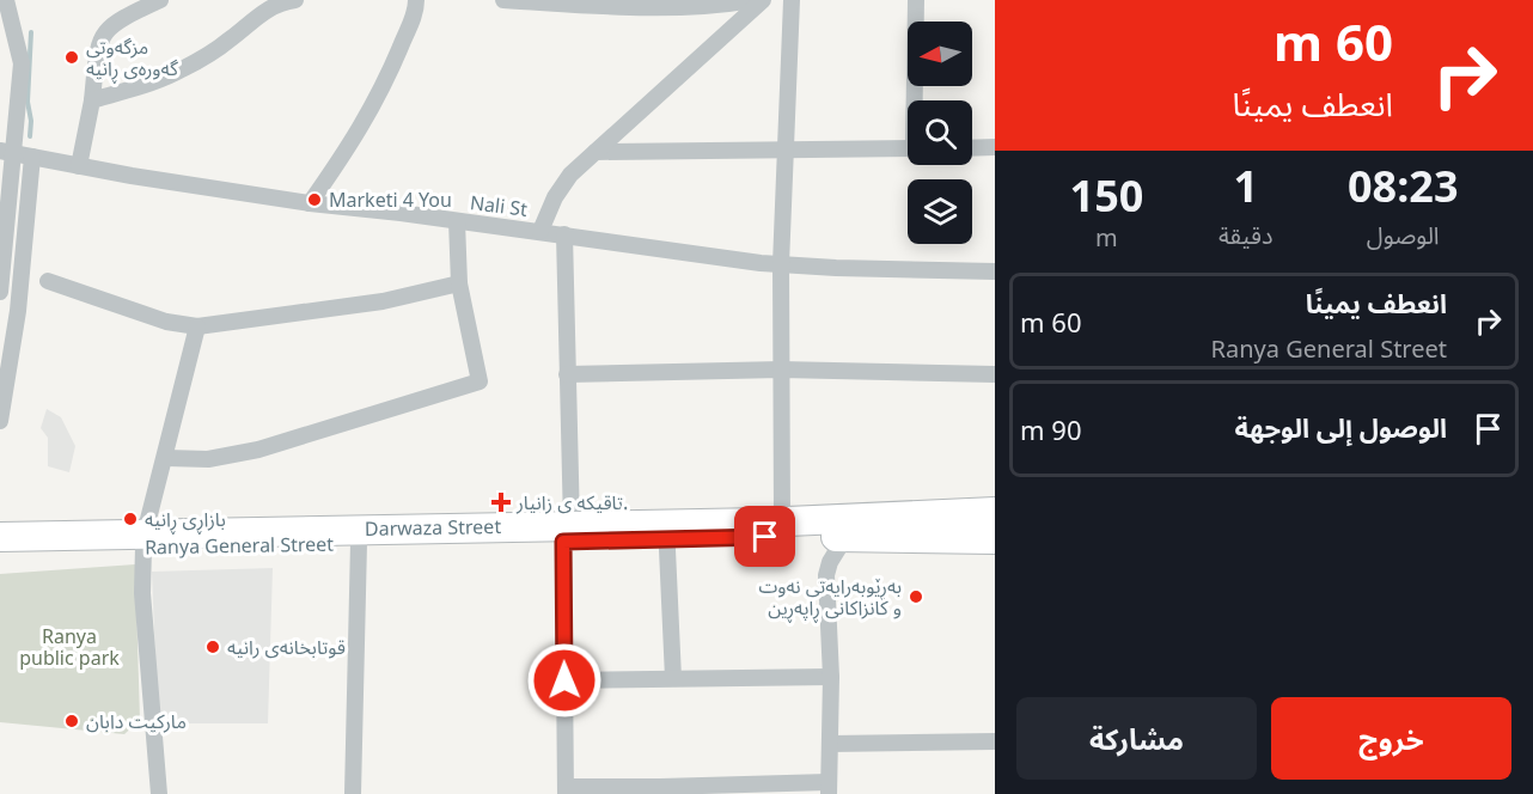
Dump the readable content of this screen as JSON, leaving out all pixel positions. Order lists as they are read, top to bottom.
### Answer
{
  "streets": {
    "highway": ["Darwaza Street", "Ranya General Street"],
    "street": ["Nali St"]
  },
  "crossings": [
    ["Darwaza Street", "Ranya General Street"]
  ],
  "parks": ["Ranya public park"],
  "places": {
    "other": [
      "مزگەوتی گەورەی ڕانیە",
      "Marketi 4 You",
      "بازاڕی ڕانیە",
      "بەڕێوبەرایەتی نەوت و کانزاکانی ڕاپەڕین",
      "قوتابخانەی رانیە",
      "ماركيت دابان"
    ],
    "health": ["تاقيكه ى زانيار."]
  },
  "north": "left",
  "page": {
    "turn": ["60 m", "انعطف يمينًا"],
    "eta": [
      "08:23",
      "الوصول",
      "1",
      "دقيقة",
      "150",
      "m"
    ],
    "list": [
      {
        "name": "انعطف يمينًا",
        "note": "Ranya General Street",
        "value": "60 m"
      },
      {
        "name": "الوصول إلى الوجهة",
        "value": "90 m"
      }
    ],
    "buttons": ["خروج", "مشاركة"]
  }
}
